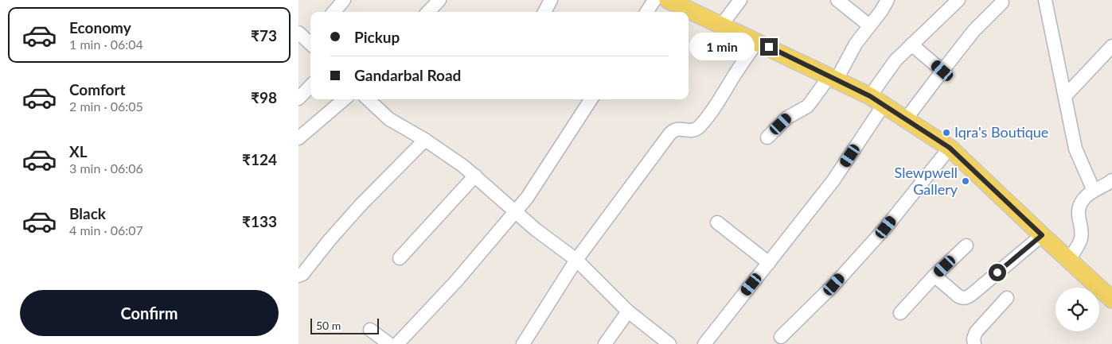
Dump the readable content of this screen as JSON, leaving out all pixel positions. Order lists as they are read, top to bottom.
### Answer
{
  "places": ["Iqra's Boutique", "Slewpwell Gallery"],
  "scale_bar": "50 m",
  "page": {
    "list": [
      {
        "name": "Economy",
        "note": "1 min · 06:04",
        "value": "₹73"
      },
      {
        "name": "Comfort",
        "note": "2 min · 06:05",
        "value": "₹98"
      },
      {
        "name": "XL",
        "note": "3 min · 06:06",
        "value": "₹124"
      },
      {
        "name": "Black",
        "note": "4 min · 06:07",
        "value": "₹133"
      }
    ],
    "banner": ["Pickup", "Gandarbal Road"],
    "bubble": "1 min",
    "buttons": "Confirm",
    "scale": "50 m"
  }
}
